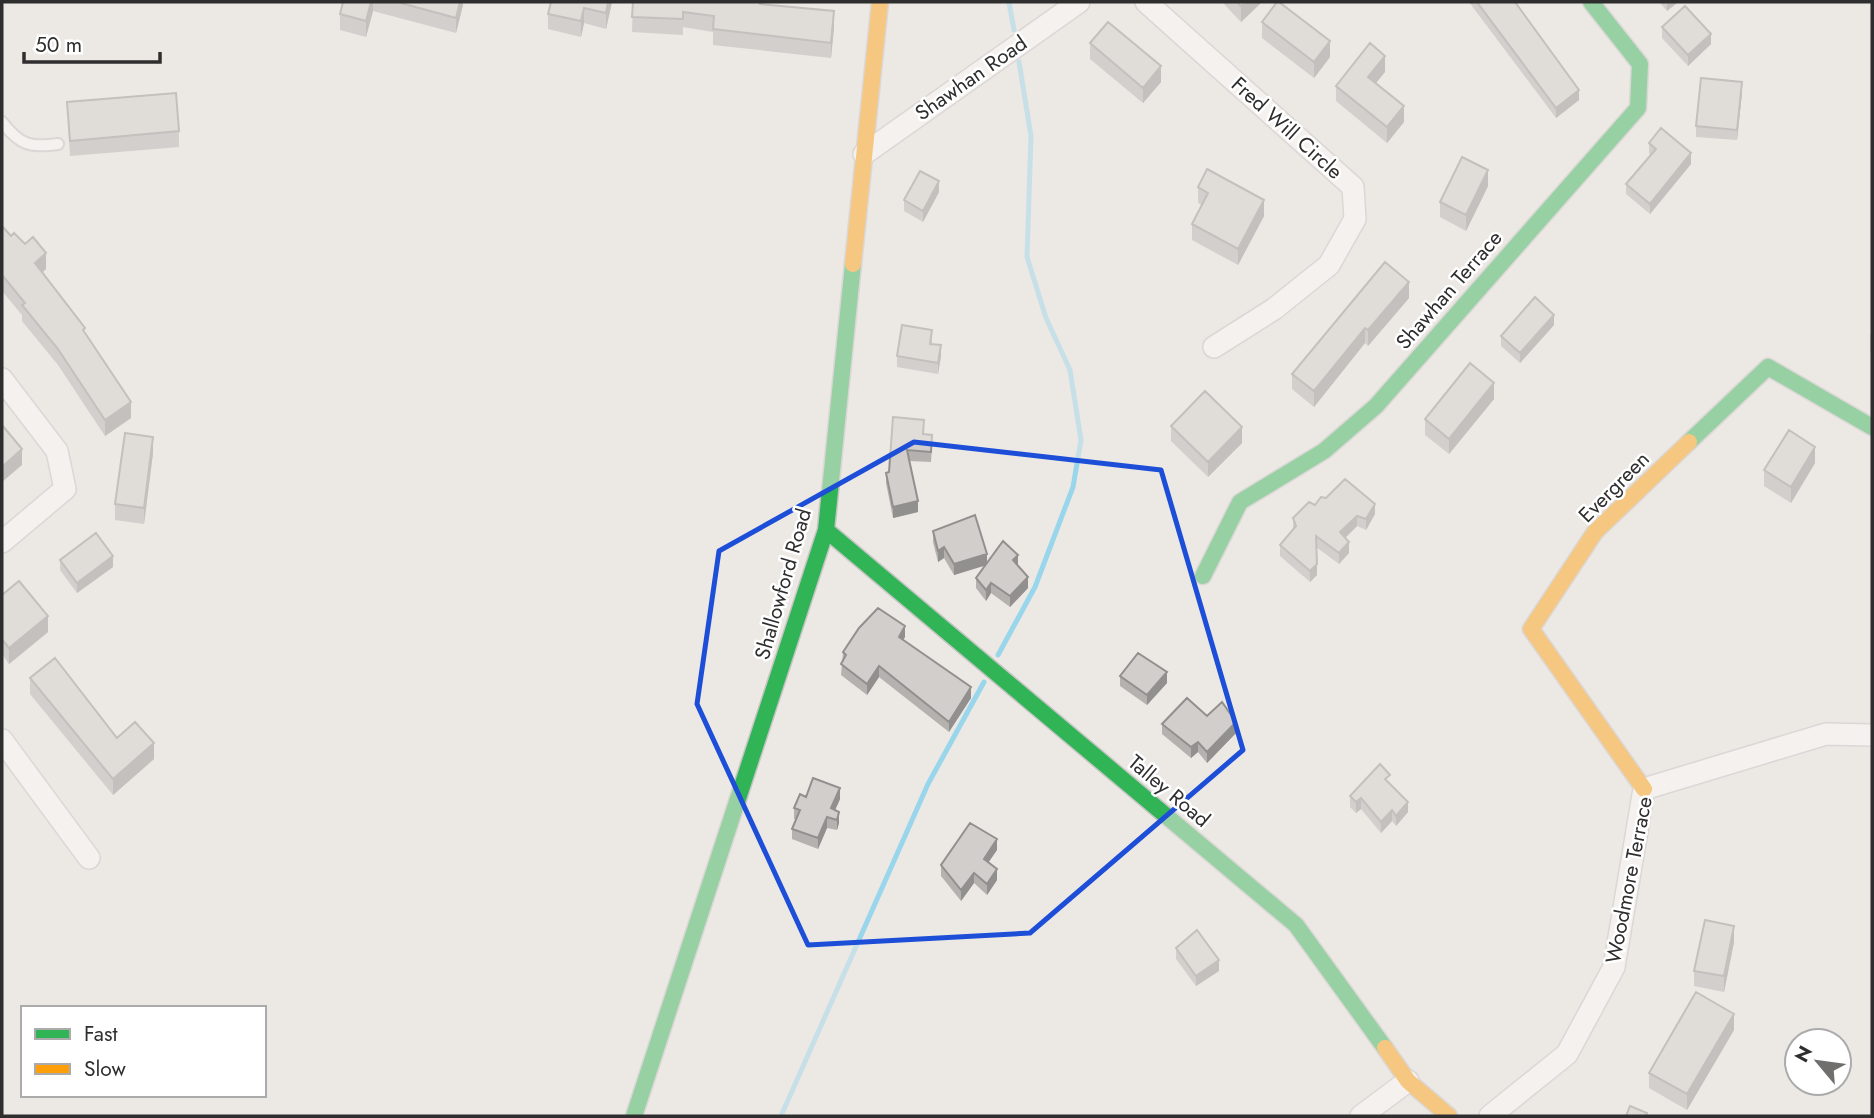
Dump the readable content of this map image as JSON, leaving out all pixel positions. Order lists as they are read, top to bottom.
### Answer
{
  "streets": {
    "street": [
      "Shawhan Road",
      "Fred Will Circle",
      "Shawhan Terrace",
      "Evergreen",
      "Shallowford Road",
      "Talley Road",
      "Woodmore Terrace"
    ]
  },
  "crossings": [
    ["Shawhan Road", "Shallowford Road"],
    ["Evergreen", "Woodmore Terrace"],
    ["Shallowford Road", "Talley Road"]
  ],
  "legend": ["Fast", "Slow"],
  "scale_bar": "50 m",
  "north": "top left"
}
